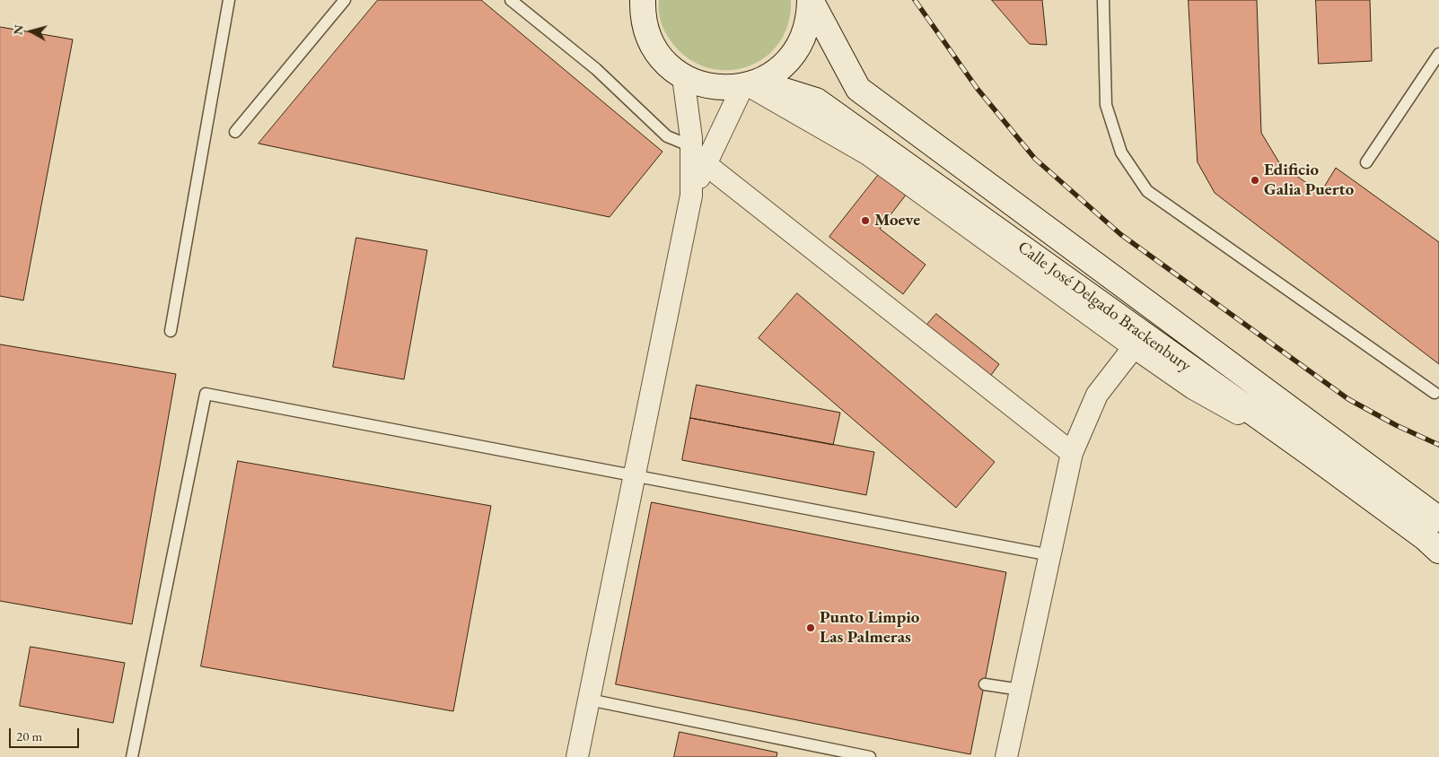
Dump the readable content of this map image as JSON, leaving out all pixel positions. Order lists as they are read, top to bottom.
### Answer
{
  "streets": {
    "main road": ["Calle José Delgado Brackenbury"]
  },
  "places": ["Edificio Galia Puerto", "Moeve", "Punto Limpio Las Palmeras"],
  "scale_bar": "20 m",
  "north": "left"
}
